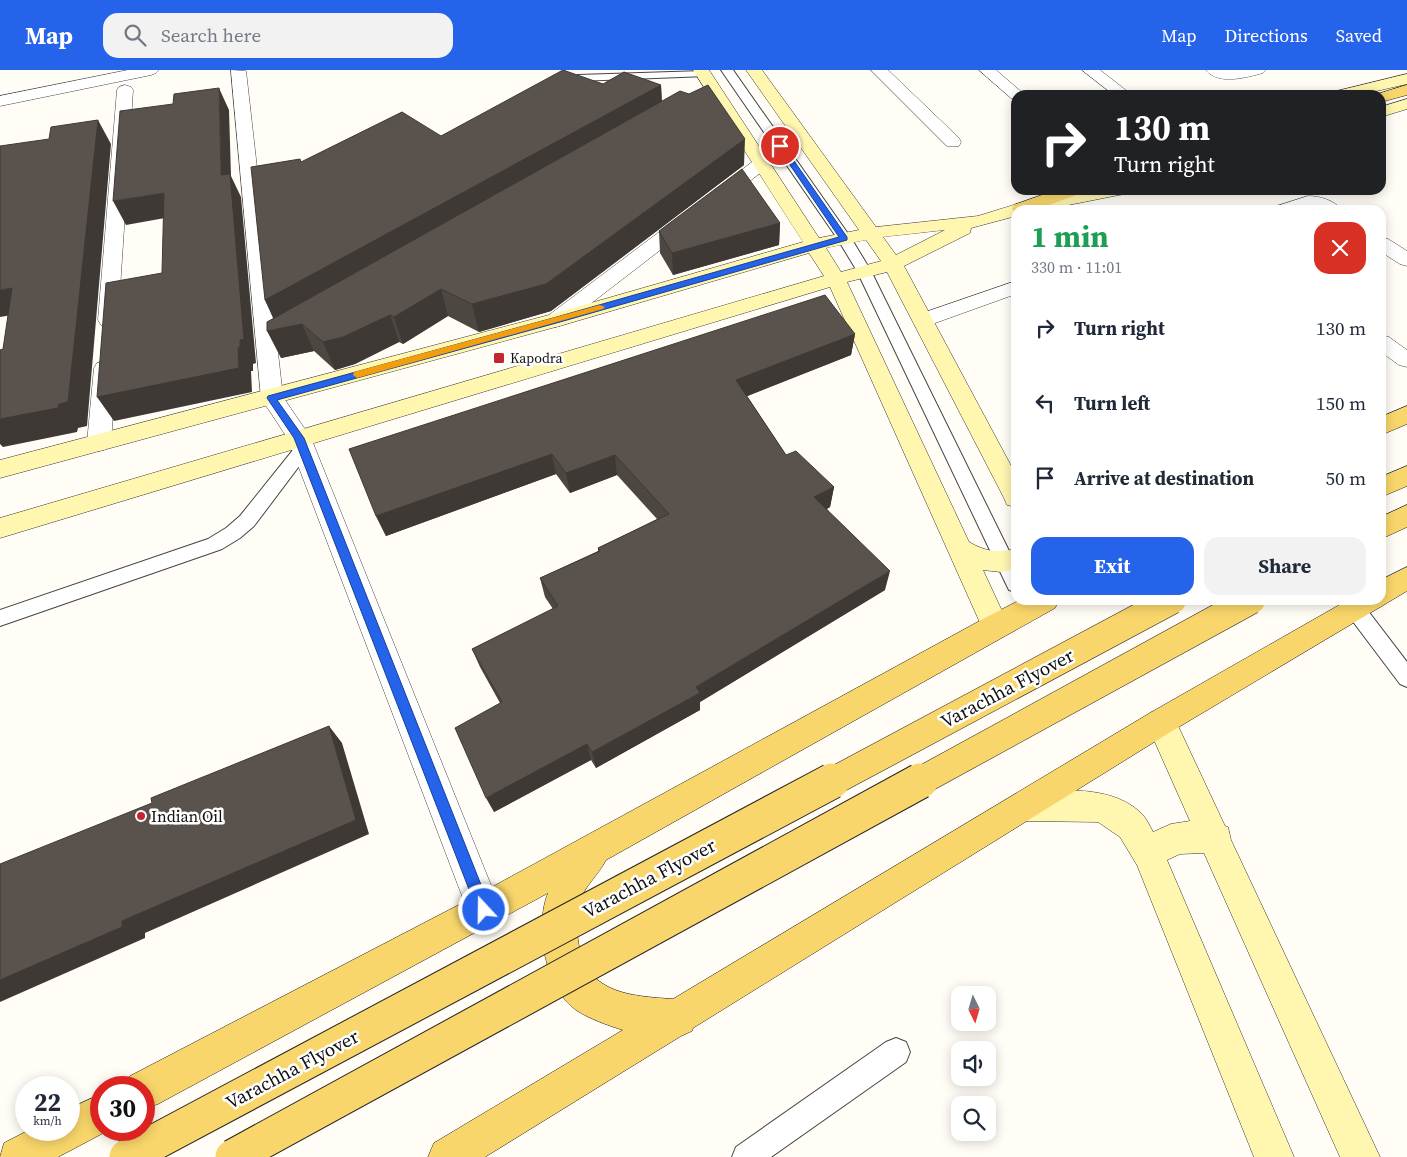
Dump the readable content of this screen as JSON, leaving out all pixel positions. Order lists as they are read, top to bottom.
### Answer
{
  "streets": {
    "main road": ["Varachha Flyover"]
  },
  "places": {
    "transit": ["Kapodra"],
    "other": ["Indian Oil"]
  },
  "north": "bottom",
  "page": {
    "header": "Map",
    "search": "Search here",
    "nav": ["Map", "Directions", "Saved"],
    "turn": ["130 m", "Turn right"],
    "heading": ["1 min", "330 m · 11:01"],
    "list": [
      {
        "name": "Turn right",
        "value": "130 m"
      },
      {
        "name": "Turn left",
        "value": "150 m"
      },
      {
        "name": "Arrive at destination",
        "value": "50 m"
      }
    ],
    "buttons": ["Exit", "Share"],
    "speed": "22 km/h",
    "limit": "30"
  }
}
